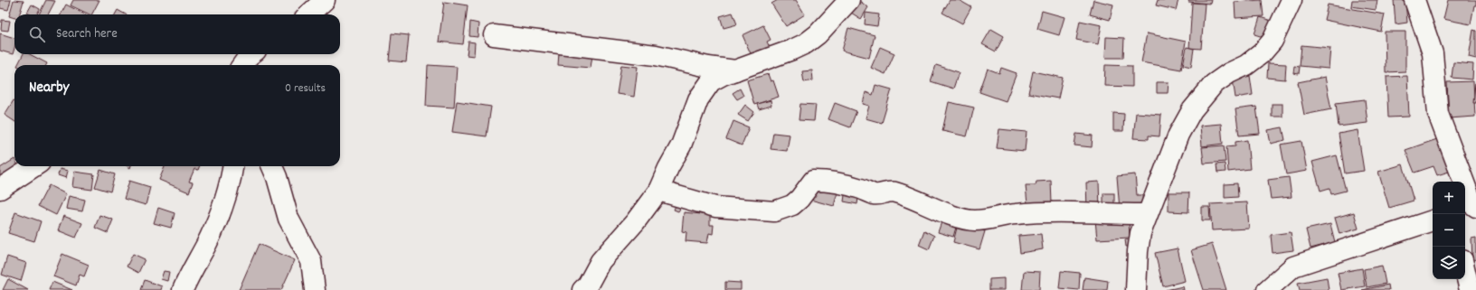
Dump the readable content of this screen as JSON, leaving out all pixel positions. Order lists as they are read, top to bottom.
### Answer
{
  "page": {
    "search": "Search here",
    "heading": ["Nearby", "0 results"],
    "map_buttons": ["+", "−"]
  }
}
